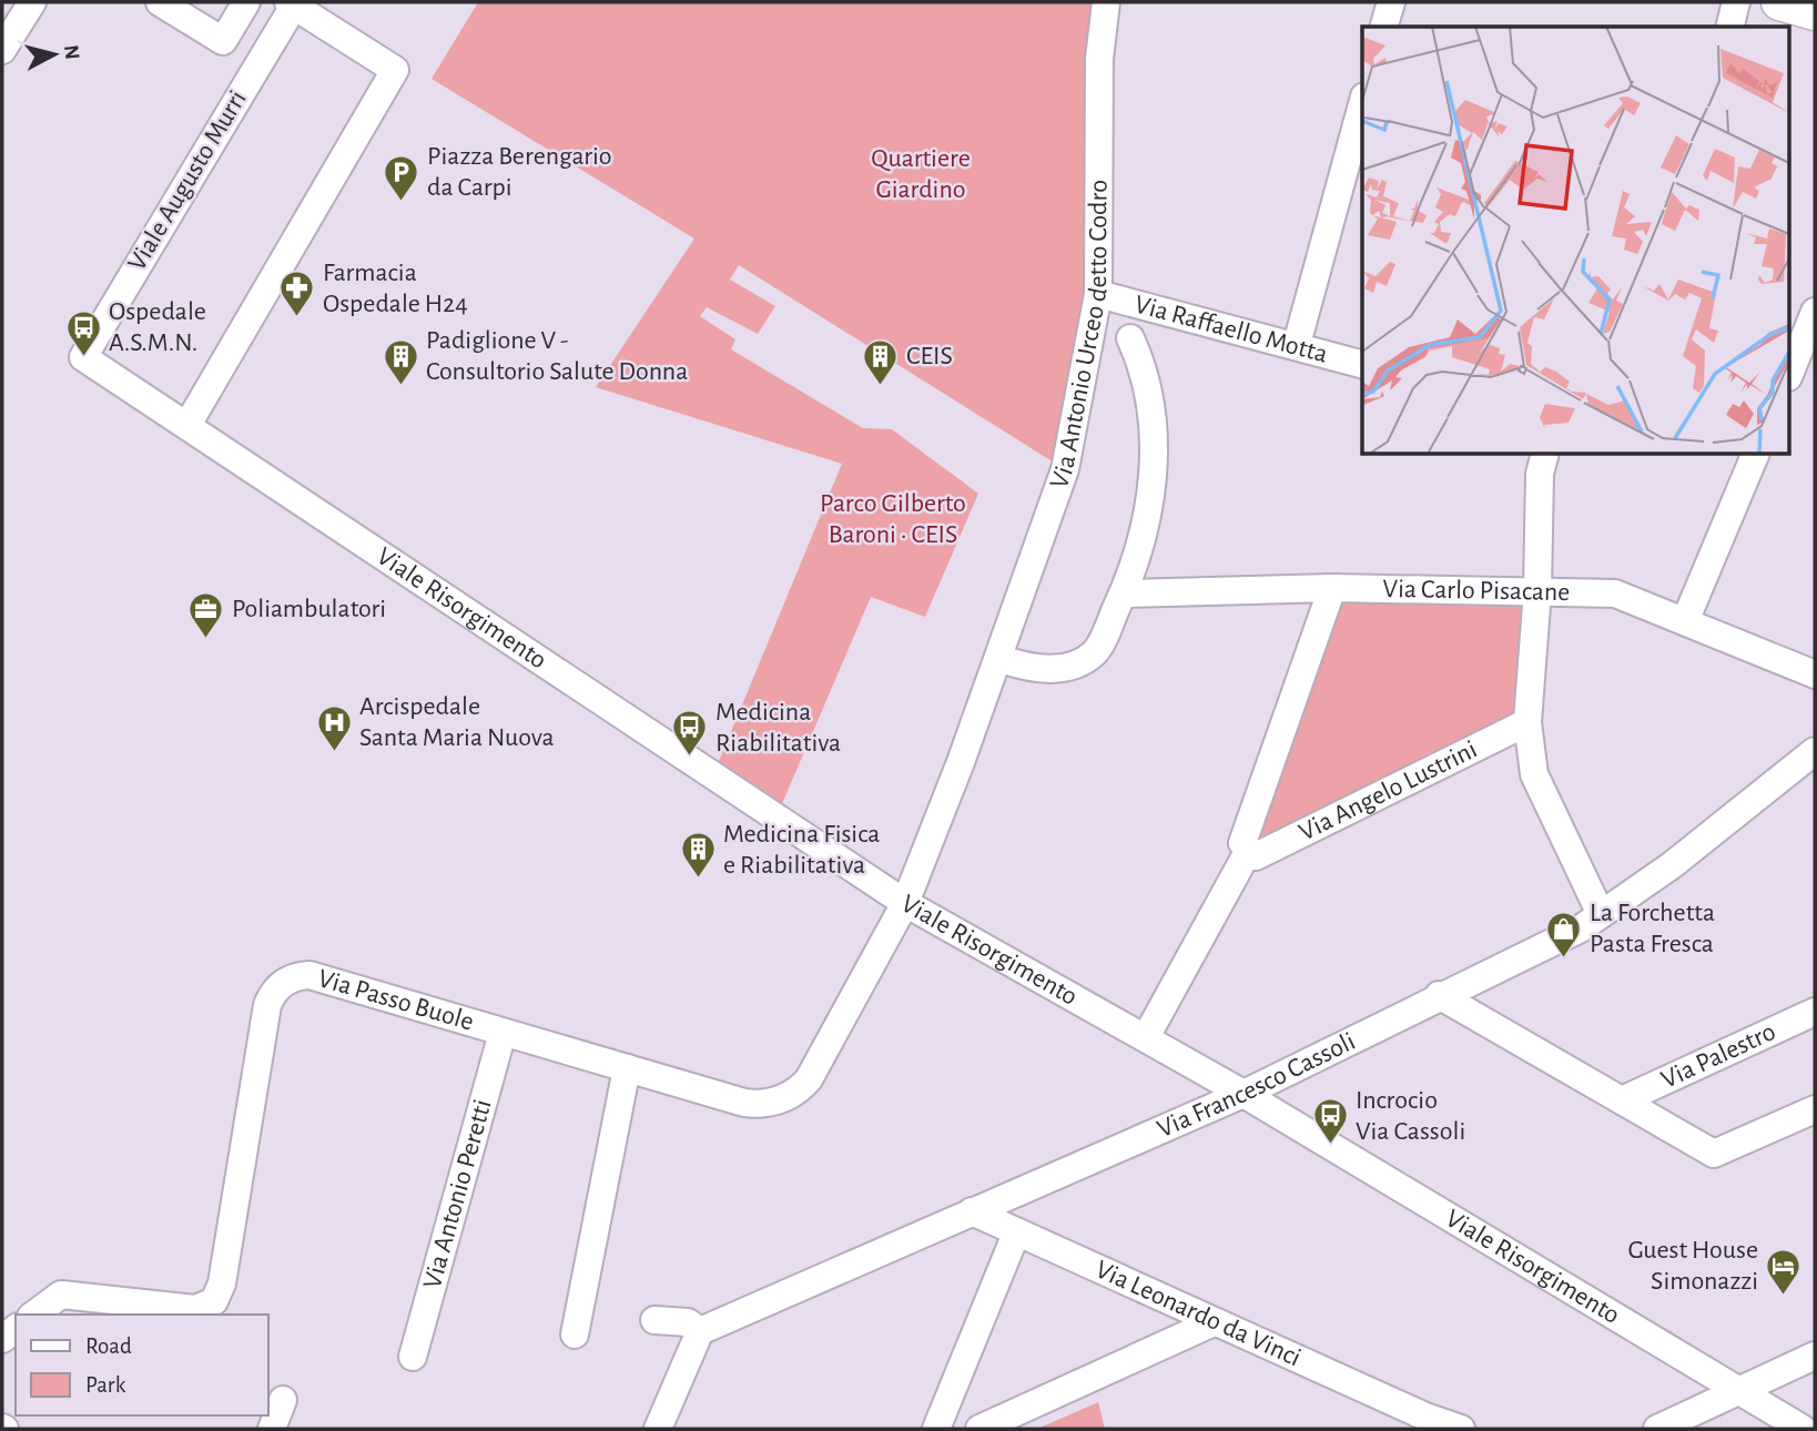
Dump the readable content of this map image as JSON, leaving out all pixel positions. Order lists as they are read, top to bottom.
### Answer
{
  "streets": {
    "street": [
      "Viale Augusto Murri",
      "Via Raffaello Motta",
      "Via Antonio Urceo detto Codro",
      "Via Carlo Pisacane",
      "Viale Risorgimento",
      "Via Angelo Lustrini",
      "Via Passo Buole",
      "Via Palestro",
      "Via Francesco Cassoli",
      "Via Antonio Peretti",
      "Via Leonardo da Vinci"
    ]
  },
  "crossings": [
    ["Viale Augusto Murri", "Viale Risorgimento"],
    ["Via Raffaello Motta", "Via Antonio Urceo detto Codro"],
    ["Via Antonio Urceo detto Codro", "Via Carlo Pisacane"],
    ["Via Antonio Urceo detto Codro", "Viale Risorgimento"],
    ["Via Antonio Urceo detto Codro", "Via Passo Buole"],
    ["Via Carlo Pisacane", "Via Angelo Lustrini"],
    ["Viale Risorgimento", "Via Angelo Lustrini"],
    ["Viale Risorgimento", "Via Passo Buole"],
    ["Viale Risorgimento", "Via Francesco Cassoli"],
    ["Via Passo Buole", "Via Antonio Peretti"],
    ["Via Palestro", "Via Francesco Cassoli"],
    ["Via Francesco Cassoli", "Via Leonardo da Vinci"]
  ],
  "parks": ["Quartiere Giardino", "Parco Gilberto Baroni • CEIS"],
  "places": {
    "parking": ["Piazza Berengario da Carpi"],
    "pharmacy": ["Farmacia Ospedale H24"],
    "bus stop": ["Ospedale A.S.M.N.", "Medicina Riabilitativa", "Incrocio Via Cassoli"],
    "building": ["Padiglione V - Consultorio Salute Donna", "CEIS", "Medicina Fisica e Riabilitativa"],
    "office": ["Poliambulatori"],
    "hospital": ["Arcispedale Santa Maria Nuova"],
    "shop": ["La Forchetta Pasta Fresca"],
    "hotel": ["Guest House Simonazzi"]
  },
  "legend": ["Road", "Park"],
  "north": "right"
}
